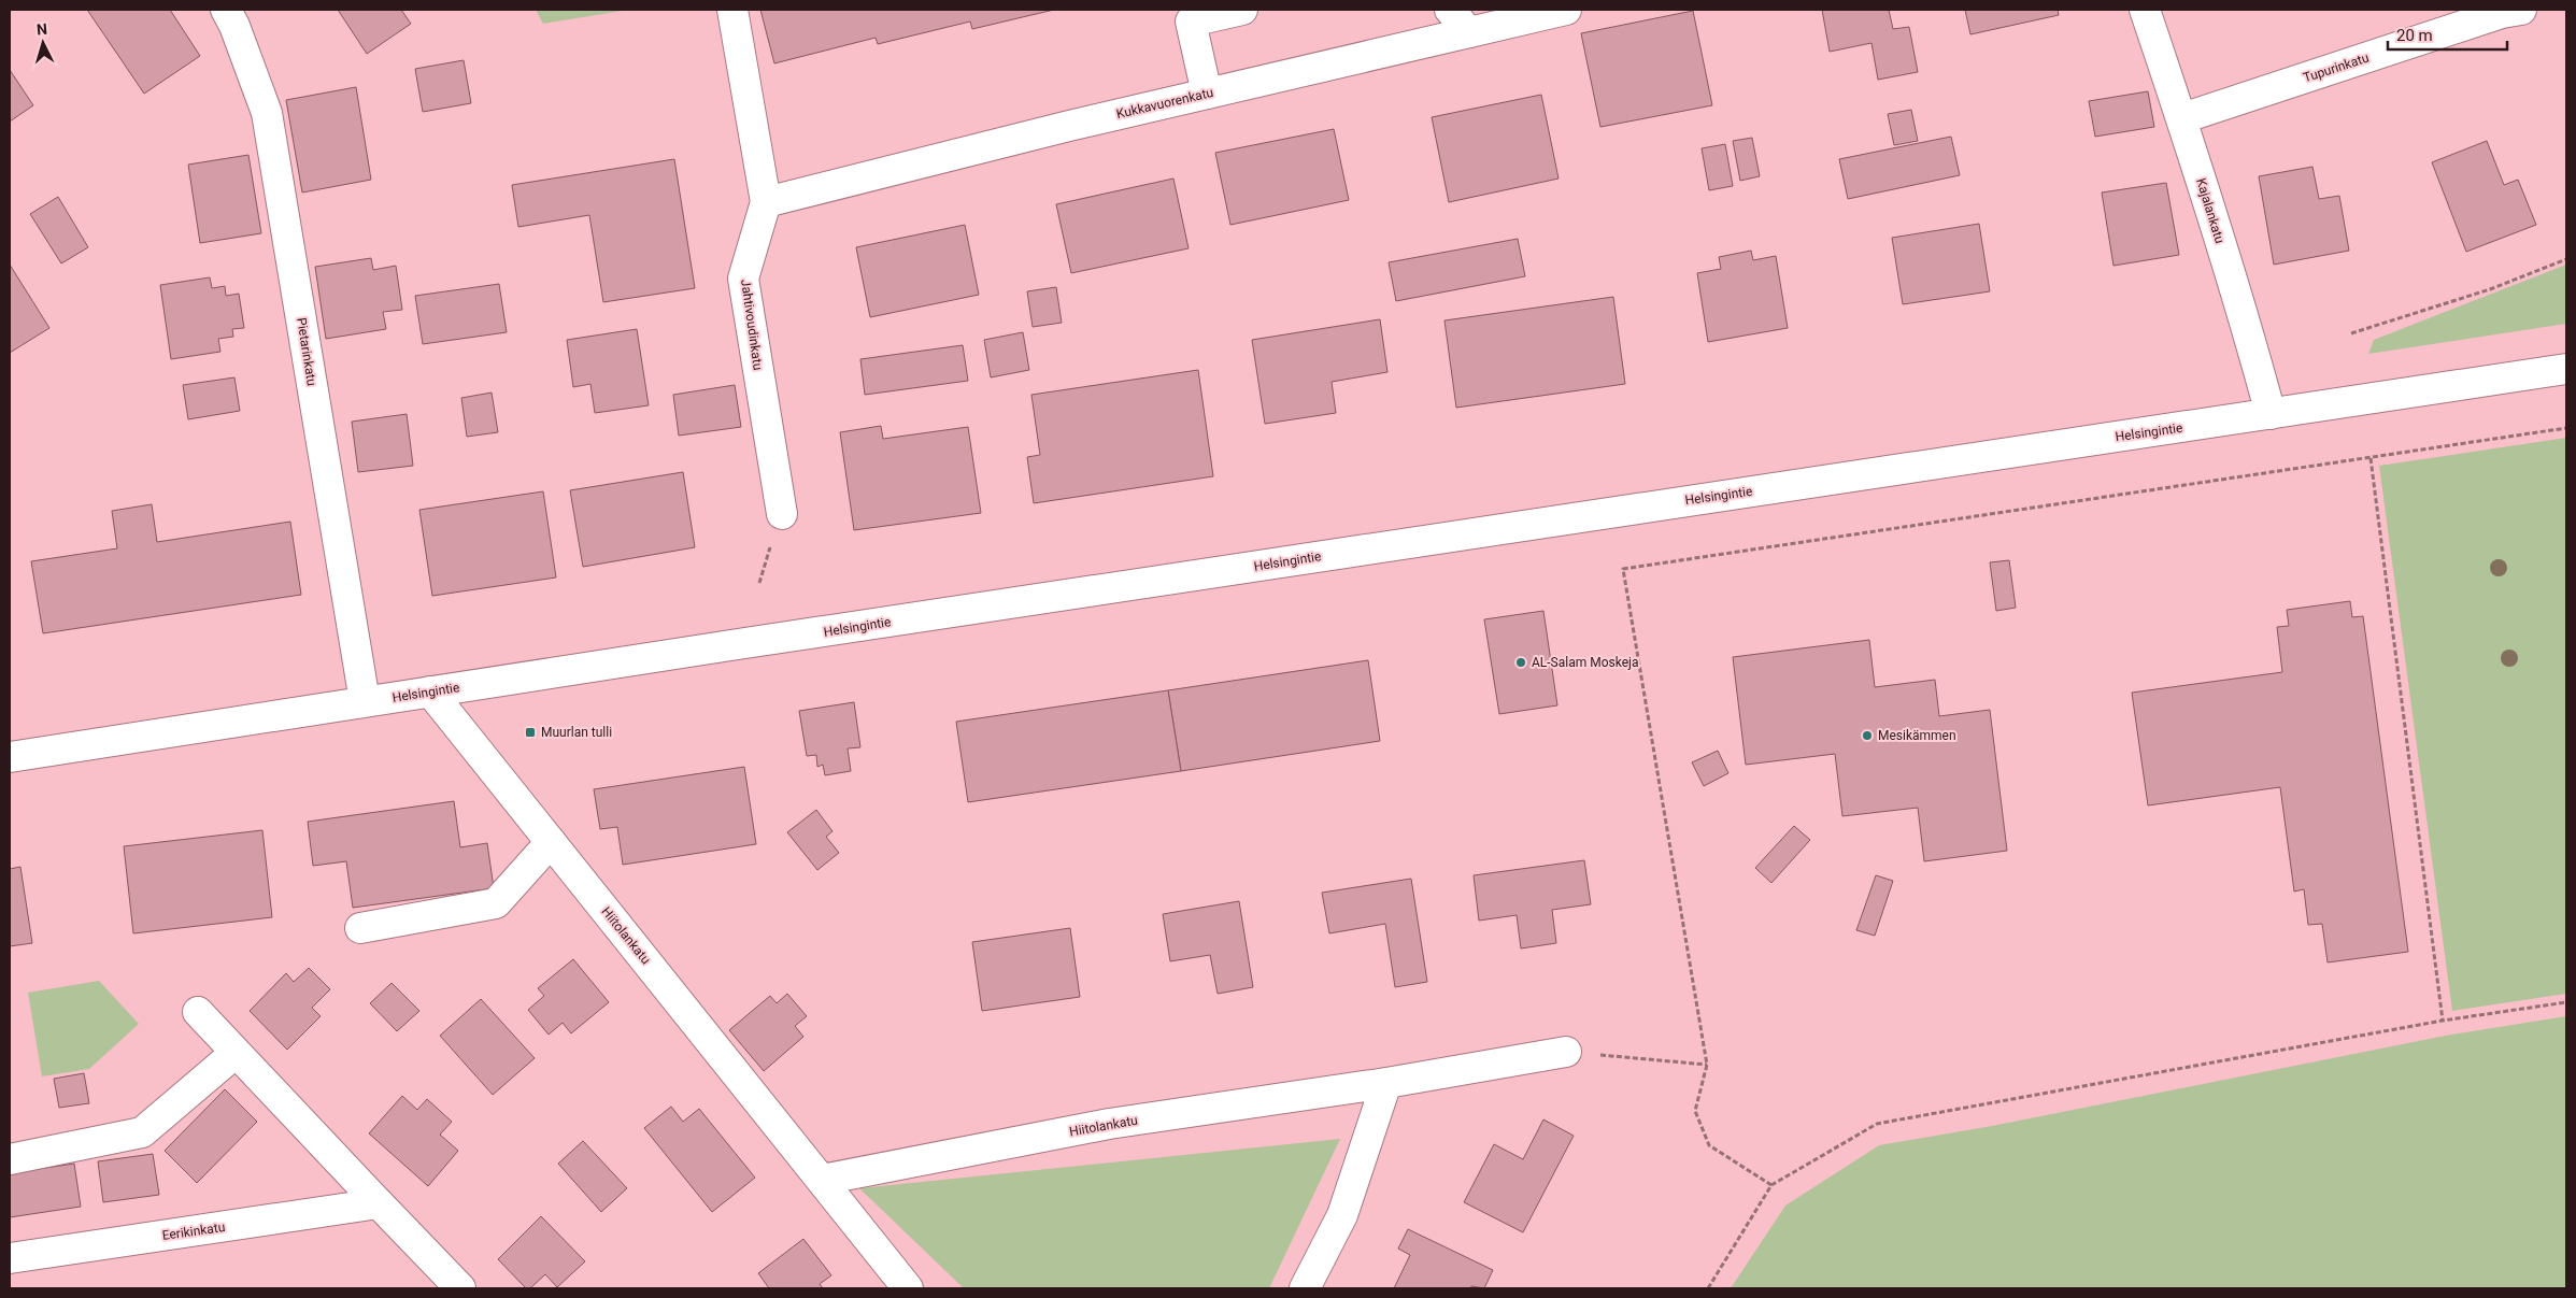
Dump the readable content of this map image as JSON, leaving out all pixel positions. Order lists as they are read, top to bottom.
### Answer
{
  "streets": {
    "street": [
      "Tupurinkatu",
      "Kukkavuorenkatu",
      "Kajalankatu",
      "Jahtivoudinkatu",
      "Pietarinkatu",
      "Helsingintie",
      "Hiitolankatu",
      "Eerikinkatu"
    ]
  },
  "crossings": [
    ["Tupurinkatu", "Kajalankatu"],
    ["Kukkavuorenkatu", "Jahtivoudinkatu"],
    ["Kajalankatu", "Helsingintie"],
    ["Pietarinkatu", "Helsingintie"],
    ["Helsingintie", "Hiitolankatu"]
  ],
  "places": {
    "other": ["AL-Salam Moskeja", "Mesikämmen"],
    "transit": ["Muurlan tulli"]
  },
  "scale_bar": "20 m",
  "north": "top"
}
